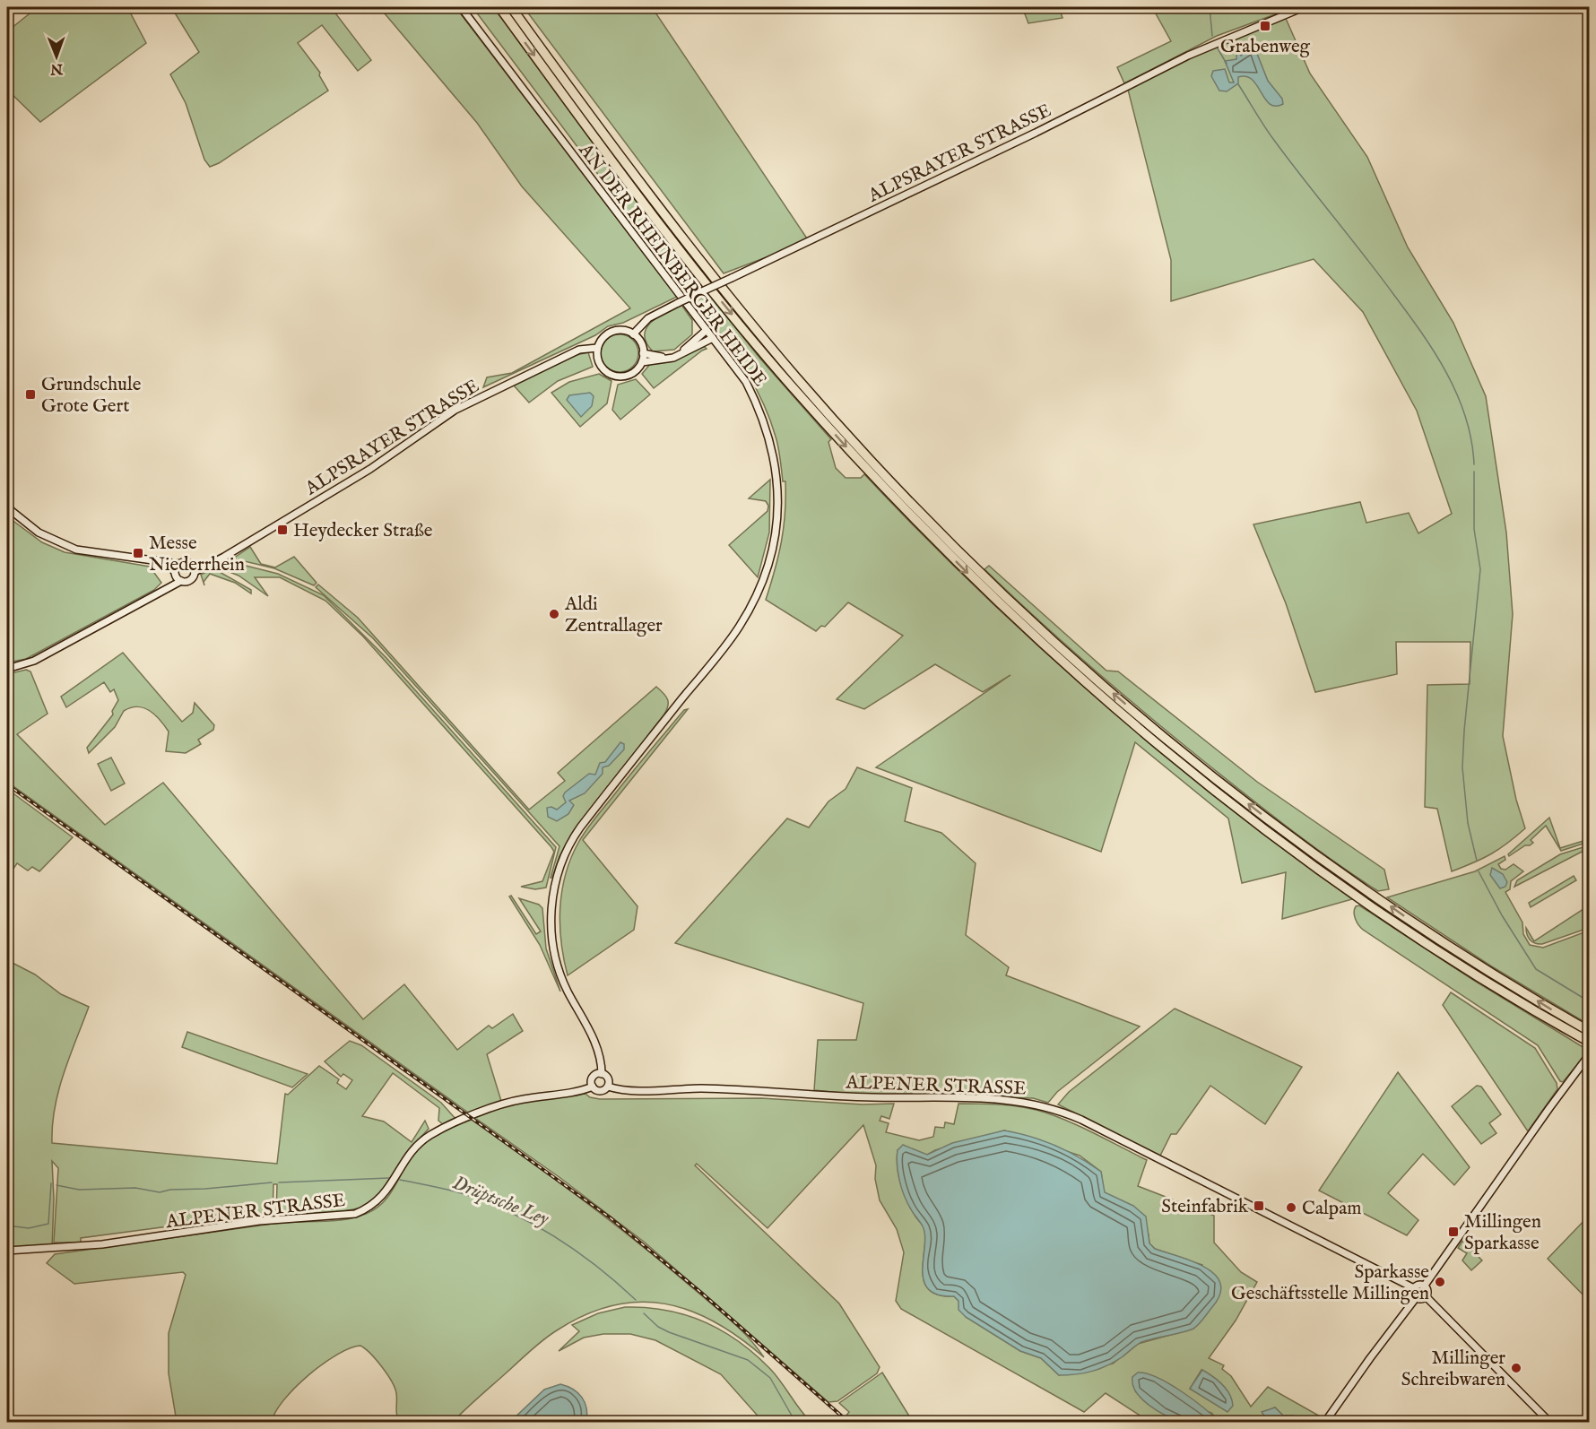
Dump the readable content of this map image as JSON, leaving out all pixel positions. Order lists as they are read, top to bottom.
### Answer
{
  "streets": {
    "street": ["ALPSRAYER STRASSE", "AN DER RHEINBERGER HEIDE", "ALPENER STRASSE"]
  },
  "crossings": [
    ["AN DER RHEINBERGER HEIDE", "ALPENER STRASSE"]
  ],
  "water": ["Drüptsche Ley"],
  "places": {
    "transit": [
      "Grabenweg",
      "Grundschule Grote Gert",
      "Heydecker Straße",
      "Messe Niederrhein",
      "Steinfabrik",
      "Millingen Sparkasse"
    ],
    "other": [
      "Aldi Zentrallager",
      "Calpam",
      "Sparkasse Geschäftsstelle Millingen",
      "Millinger Schreibwaren"
    ]
  },
  "north": "bottom"
}
